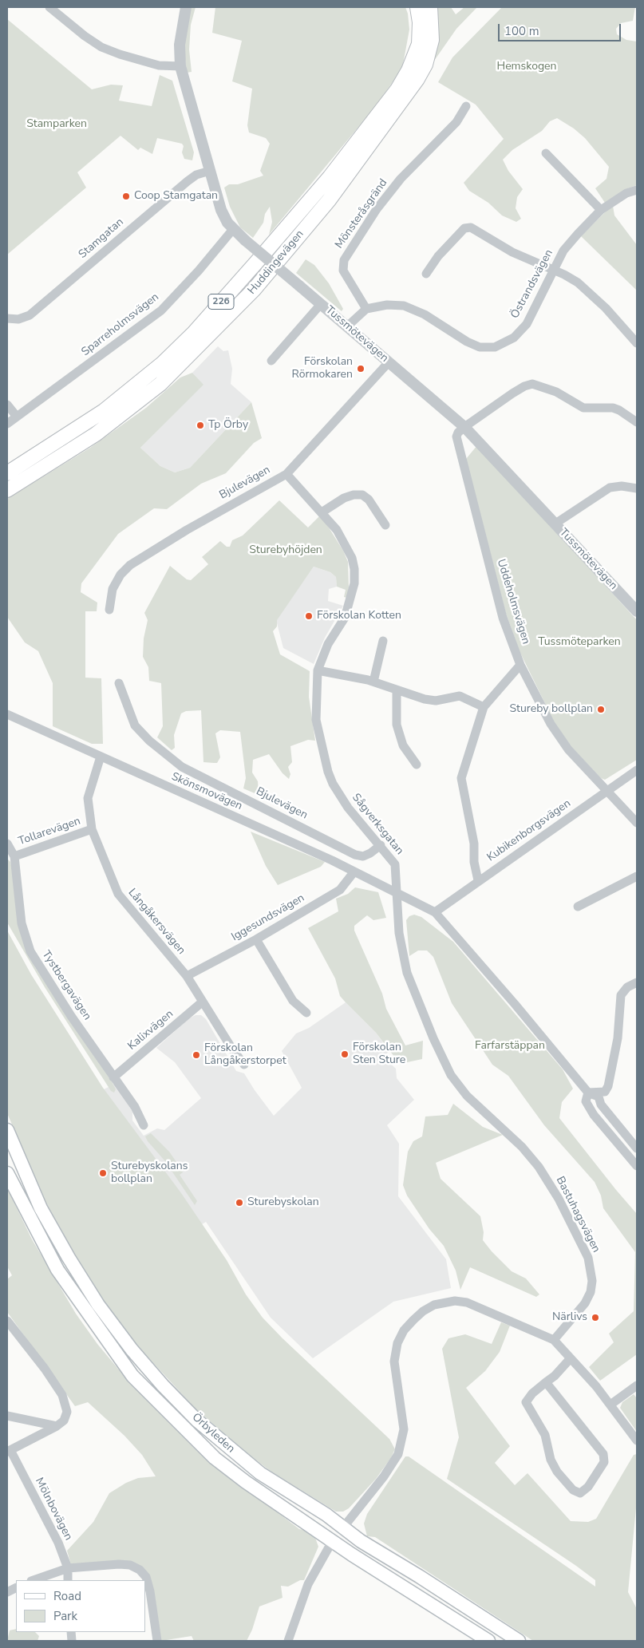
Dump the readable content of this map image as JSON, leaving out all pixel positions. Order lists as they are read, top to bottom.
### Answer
{
  "streets": {
    "main road": ["Huddingevägen", "226", "Örbyleden"],
    "street": [
      "Mönsteråsgränd",
      "Stamgatan",
      "Östrandsvägen",
      "Sparreholmsvägen",
      "Tussmötevägen",
      "Bjulevägen",
      "Uddeholmsvägen",
      "Skönsmovägen",
      "Sågverksgatan",
      "Kubikenborgsvägen",
      "Tollarevägen",
      "Iggesundsvägen",
      "Långåkersvägen",
      "Tystbergavägen",
      "Kalixvägen",
      "Bastuhagsvägen",
      "Mölnbovägen"
    ]
  },
  "crossings": [
    ["Mönsteråsgränd", "Östrandsvägen"],
    ["Stamgatan", "Tussmötevägen"],
    ["Sparreholmsvägen", "Tussmötevägen"],
    ["Tussmötevägen", "Bjulevägen"],
    ["Tussmötevägen", "Uddeholmsvägen"],
    ["Bjulevägen", "Sågverksgatan"],
    ["Uddeholmsvägen", "Kubikenborgsvägen"],
    ["Skönsmovägen", "Sågverksgatan"],
    ["Skönsmovägen", "Iggesundsvägen"],
    ["Skönsmovägen", "Långåkersvägen"],
    ["Skönsmovägen", "Bastuhagsvägen"],
    ["Sågverksgatan", "Bastuhagsvägen"],
    ["Tollarevägen", "Långåkersvägen"],
    ["Tollarevägen", "Tystbergavägen"],
    ["Iggesundsvägen", "Långåkersvägen"],
    ["Långåkersvägen", "Kalixvägen"],
    ["Tystbergavägen", "Kalixvägen"]
  ],
  "parks": [
    "Hemskogen",
    "Stamparken",
    "Sturebyhöjden",
    "Tussmöteparken",
    "Farfarstäppan"
  ],
  "places": [
    "Coop Stamgatan",
    "Förskolan Rörmokaren",
    "Tp Örby",
    "Förskolan Kotten",
    "Stureby bollplan",
    "Förskolan Sten Sture",
    "Förskolan Långåkerstorpet",
    "Sturebyskolans bollplan",
    "Sturebyskolan",
    "Närlivs"
  ],
  "legend": ["Road", "Park"],
  "scale_bar": "100 m"
}
